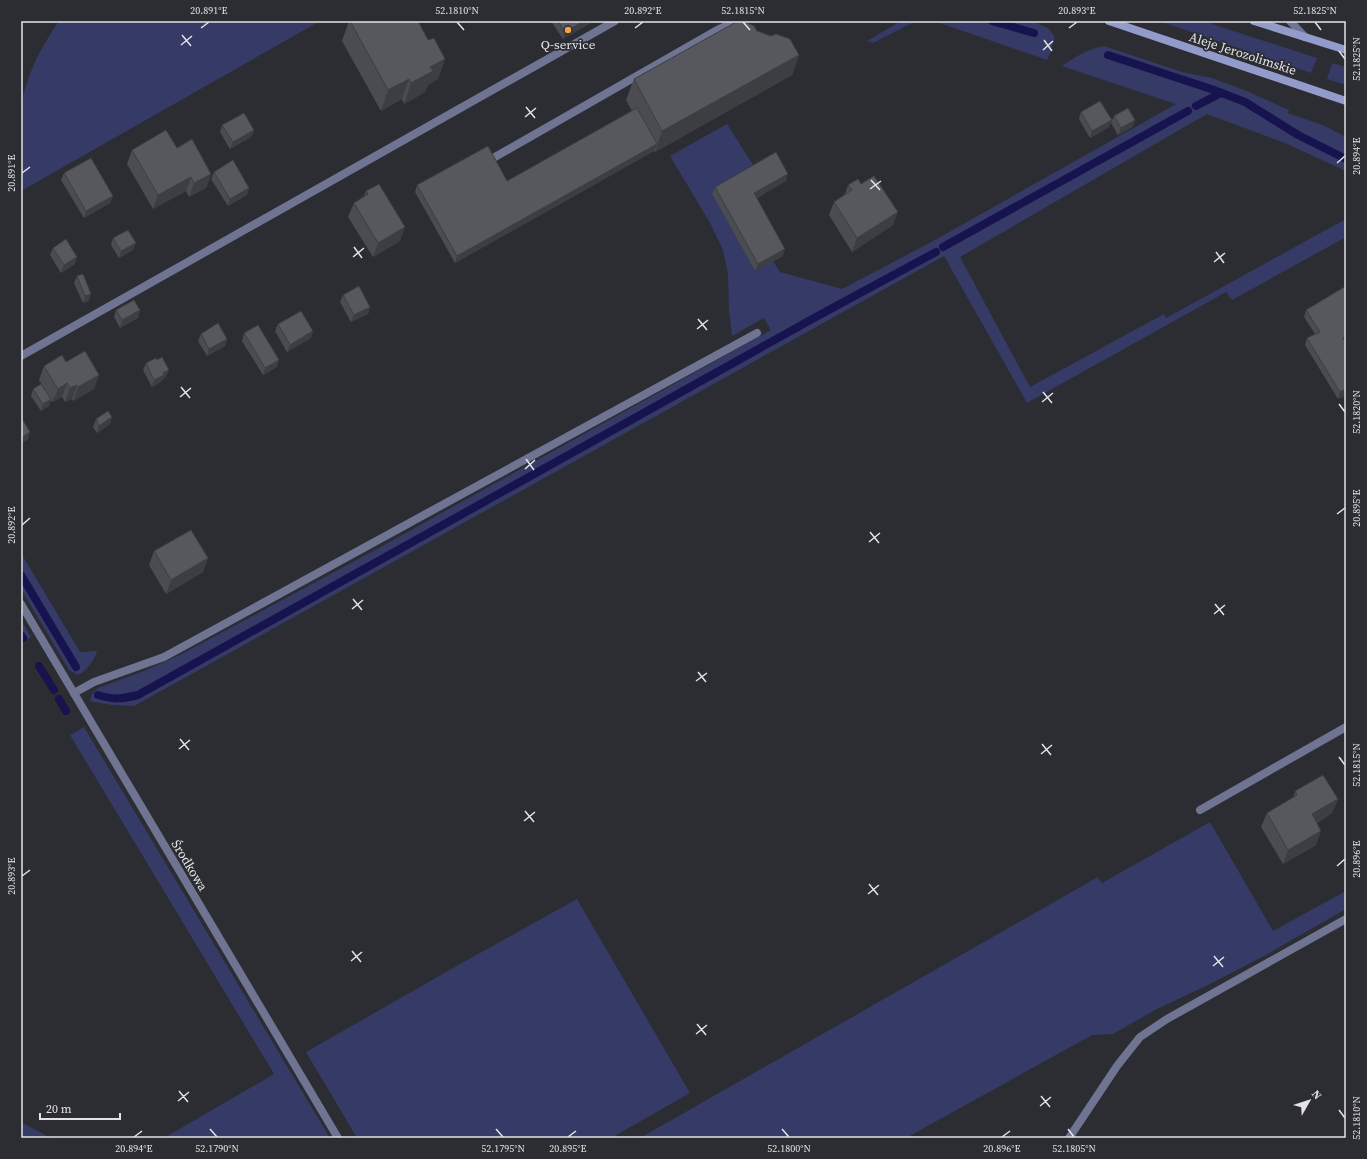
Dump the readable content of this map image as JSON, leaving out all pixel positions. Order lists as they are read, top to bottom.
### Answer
{
  "streets": {
    "main road": ["Aleje Jerozolimskie"],
    "street": ["Środkowa"]
  },
  "places": ["Q-service"],
  "scale_bar": "20 m",
  "north": "top right",
  "coordinates": [
    "20.891°E",
    "52.1810°N",
    "20.892°E",
    "52.1815°N",
    "20.893°E",
    "52.1825°N",
    "20.894°E",
    "52.1820°N",
    "20.895°E",
    "20.896°E",
    "52.1790°N",
    "52.1795°N",
    "52.1800°N",
    "52.1805°N"
  ]
}
